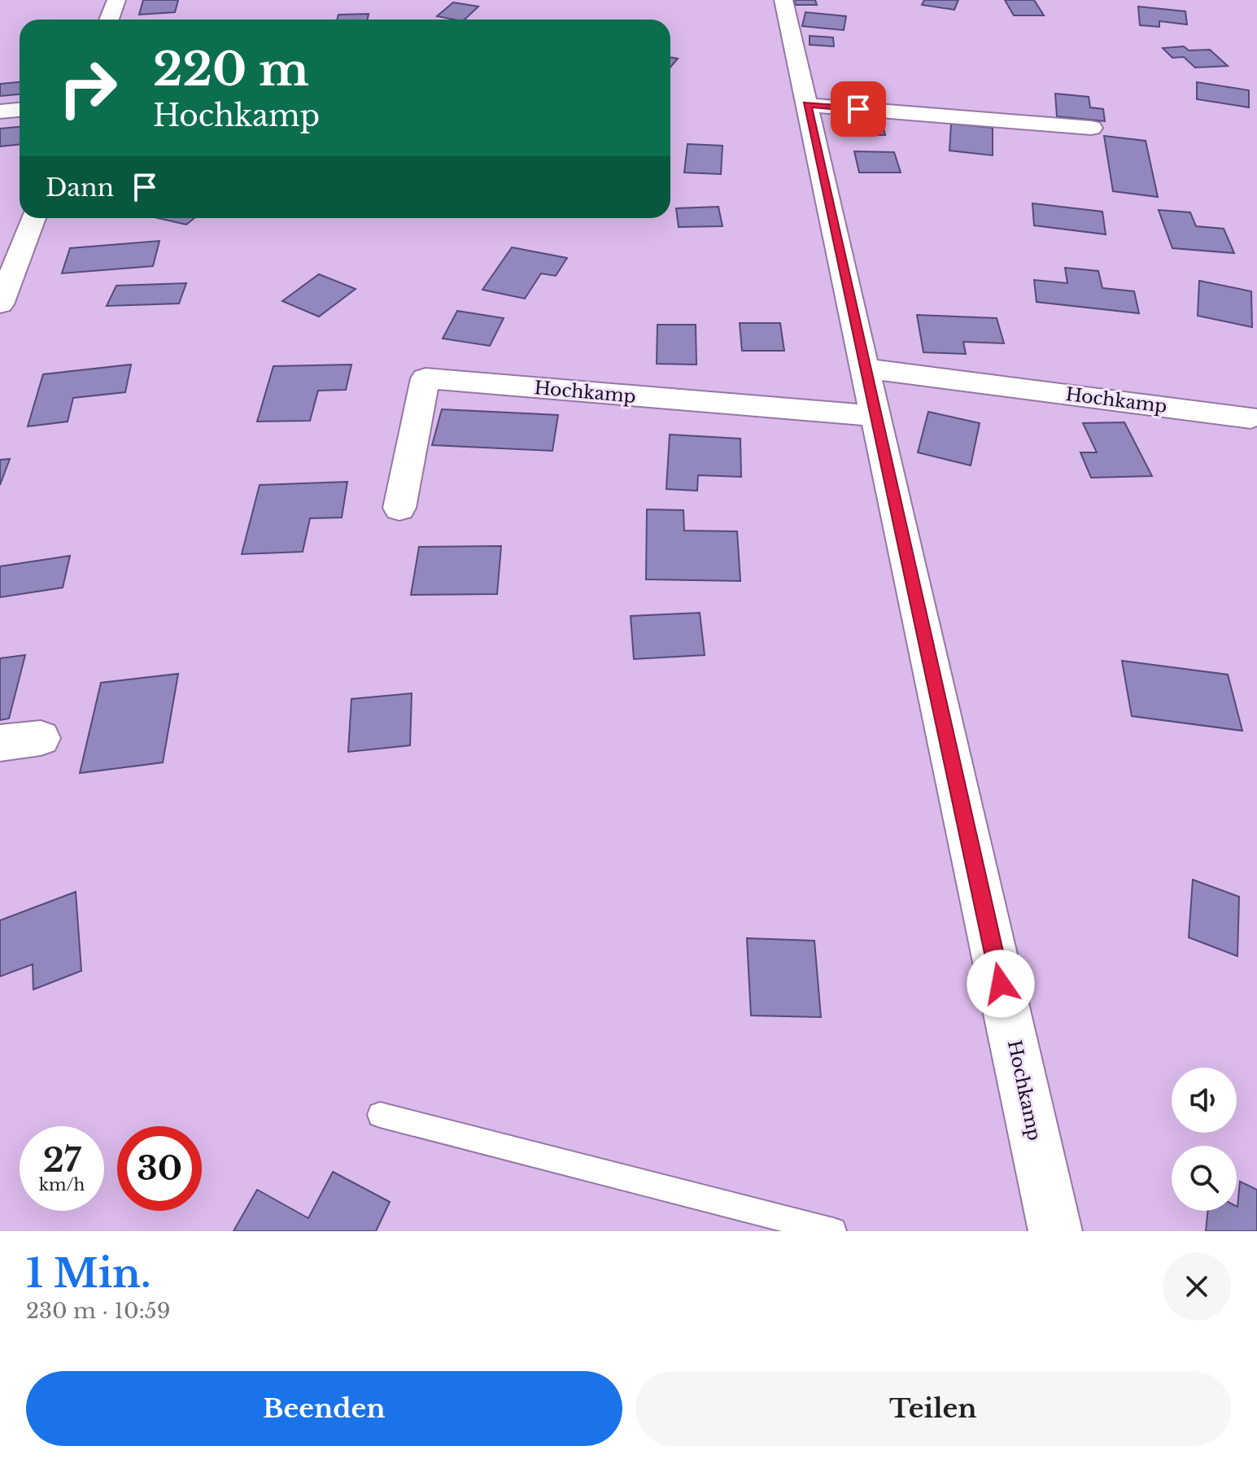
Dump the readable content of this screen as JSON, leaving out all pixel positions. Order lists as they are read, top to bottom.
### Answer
{
  "streets": {
    "street": ["Hochkamp"]
  },
  "page": {
    "turn": ["220 m", "Hochkamp"],
    "then": "Dann",
    "speed": "27 km/h",
    "limit": "30",
    "heading": ["1 Min.", "230 m · 10:59"],
    "buttons": ["Beenden", "Teilen"]
  }
}
